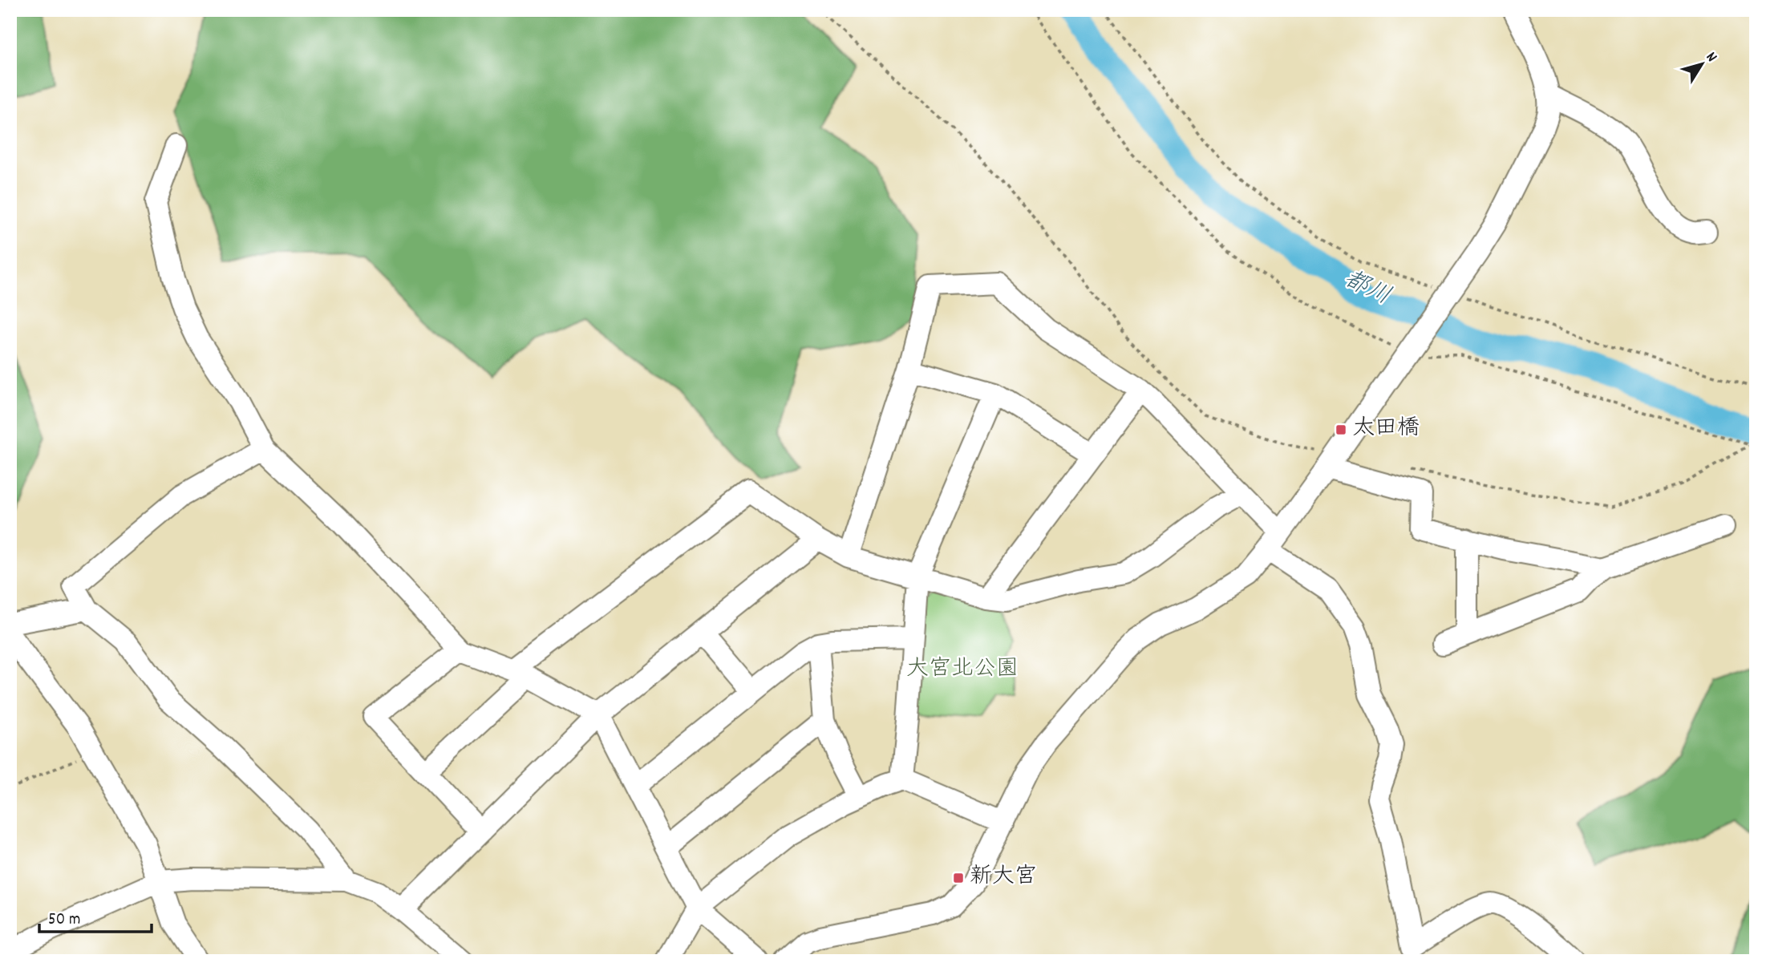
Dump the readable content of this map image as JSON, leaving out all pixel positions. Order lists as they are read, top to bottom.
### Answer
{
  "water": ["都川"],
  "parks": ["大宮北公園"],
  "places": {
    "transit": ["太田橋", "新大宮"]
  },
  "scale_bar": "50 m",
  "north": "top right"
}
